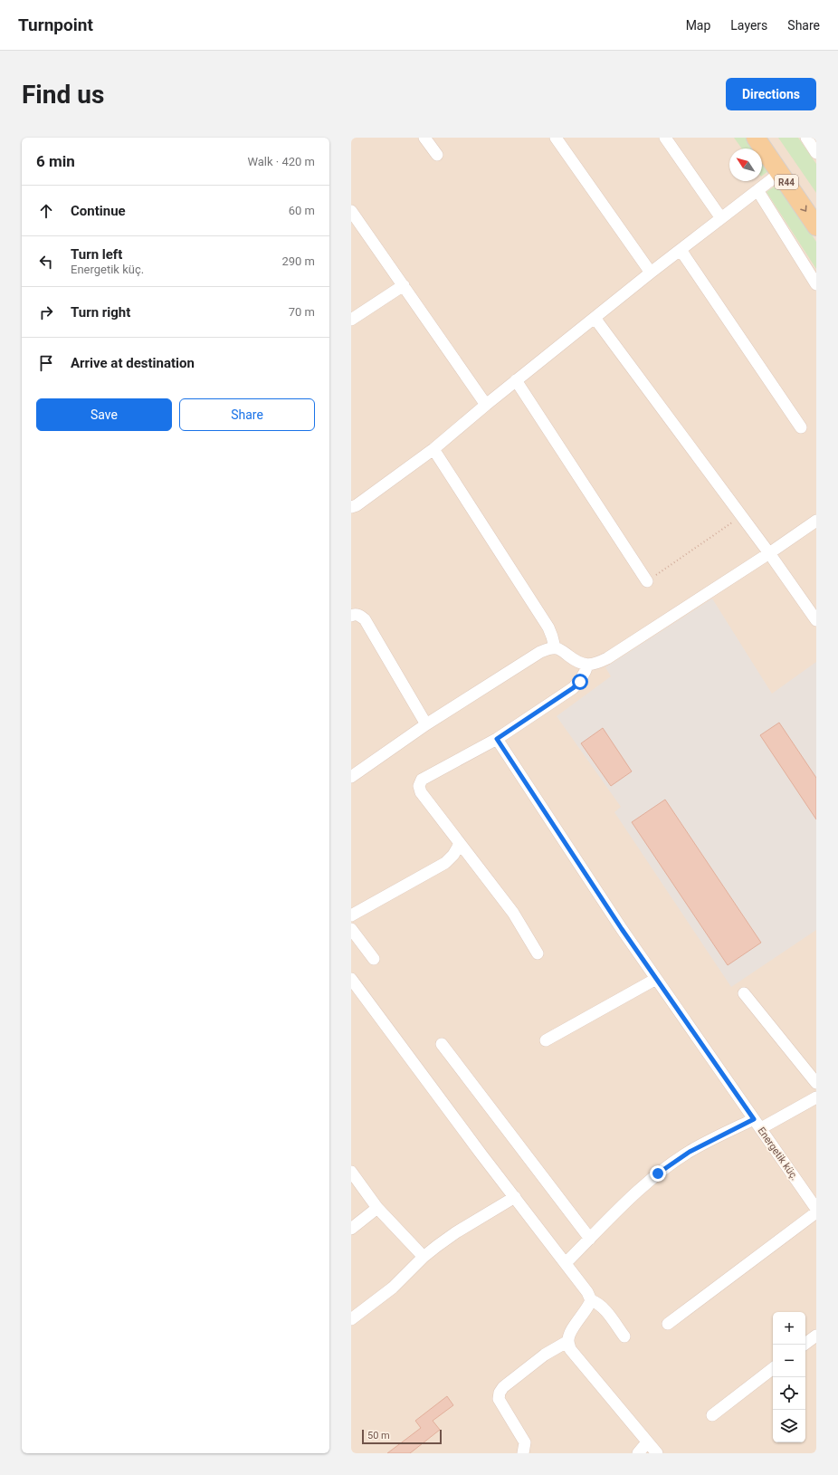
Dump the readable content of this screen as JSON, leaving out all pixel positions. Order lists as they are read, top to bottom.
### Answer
{
  "streets": {
    "main road": ["R44"],
    "street": ["Energetik küç."]
  },
  "scale_bar": "50 m",
  "north": "top left",
  "page": {
    "header": "Turnpoint",
    "nav": ["Map", "Layers", "Share"],
    "buttons": [
      "Directions",
      ["Save", "Share"]
    ],
    "title": "Find us",
    "heading": ["6 min", "Walk · 420 m"],
    "list": [
      ["Continue", "60 m"],
      ["Turn left", "Energetik küç.", "290 m"],
      ["Turn right", "70 m"],
      "Arrive at destination"
    ],
    "map_buttons": ["+", "−"],
    "scale": "50 m"
  }
}
